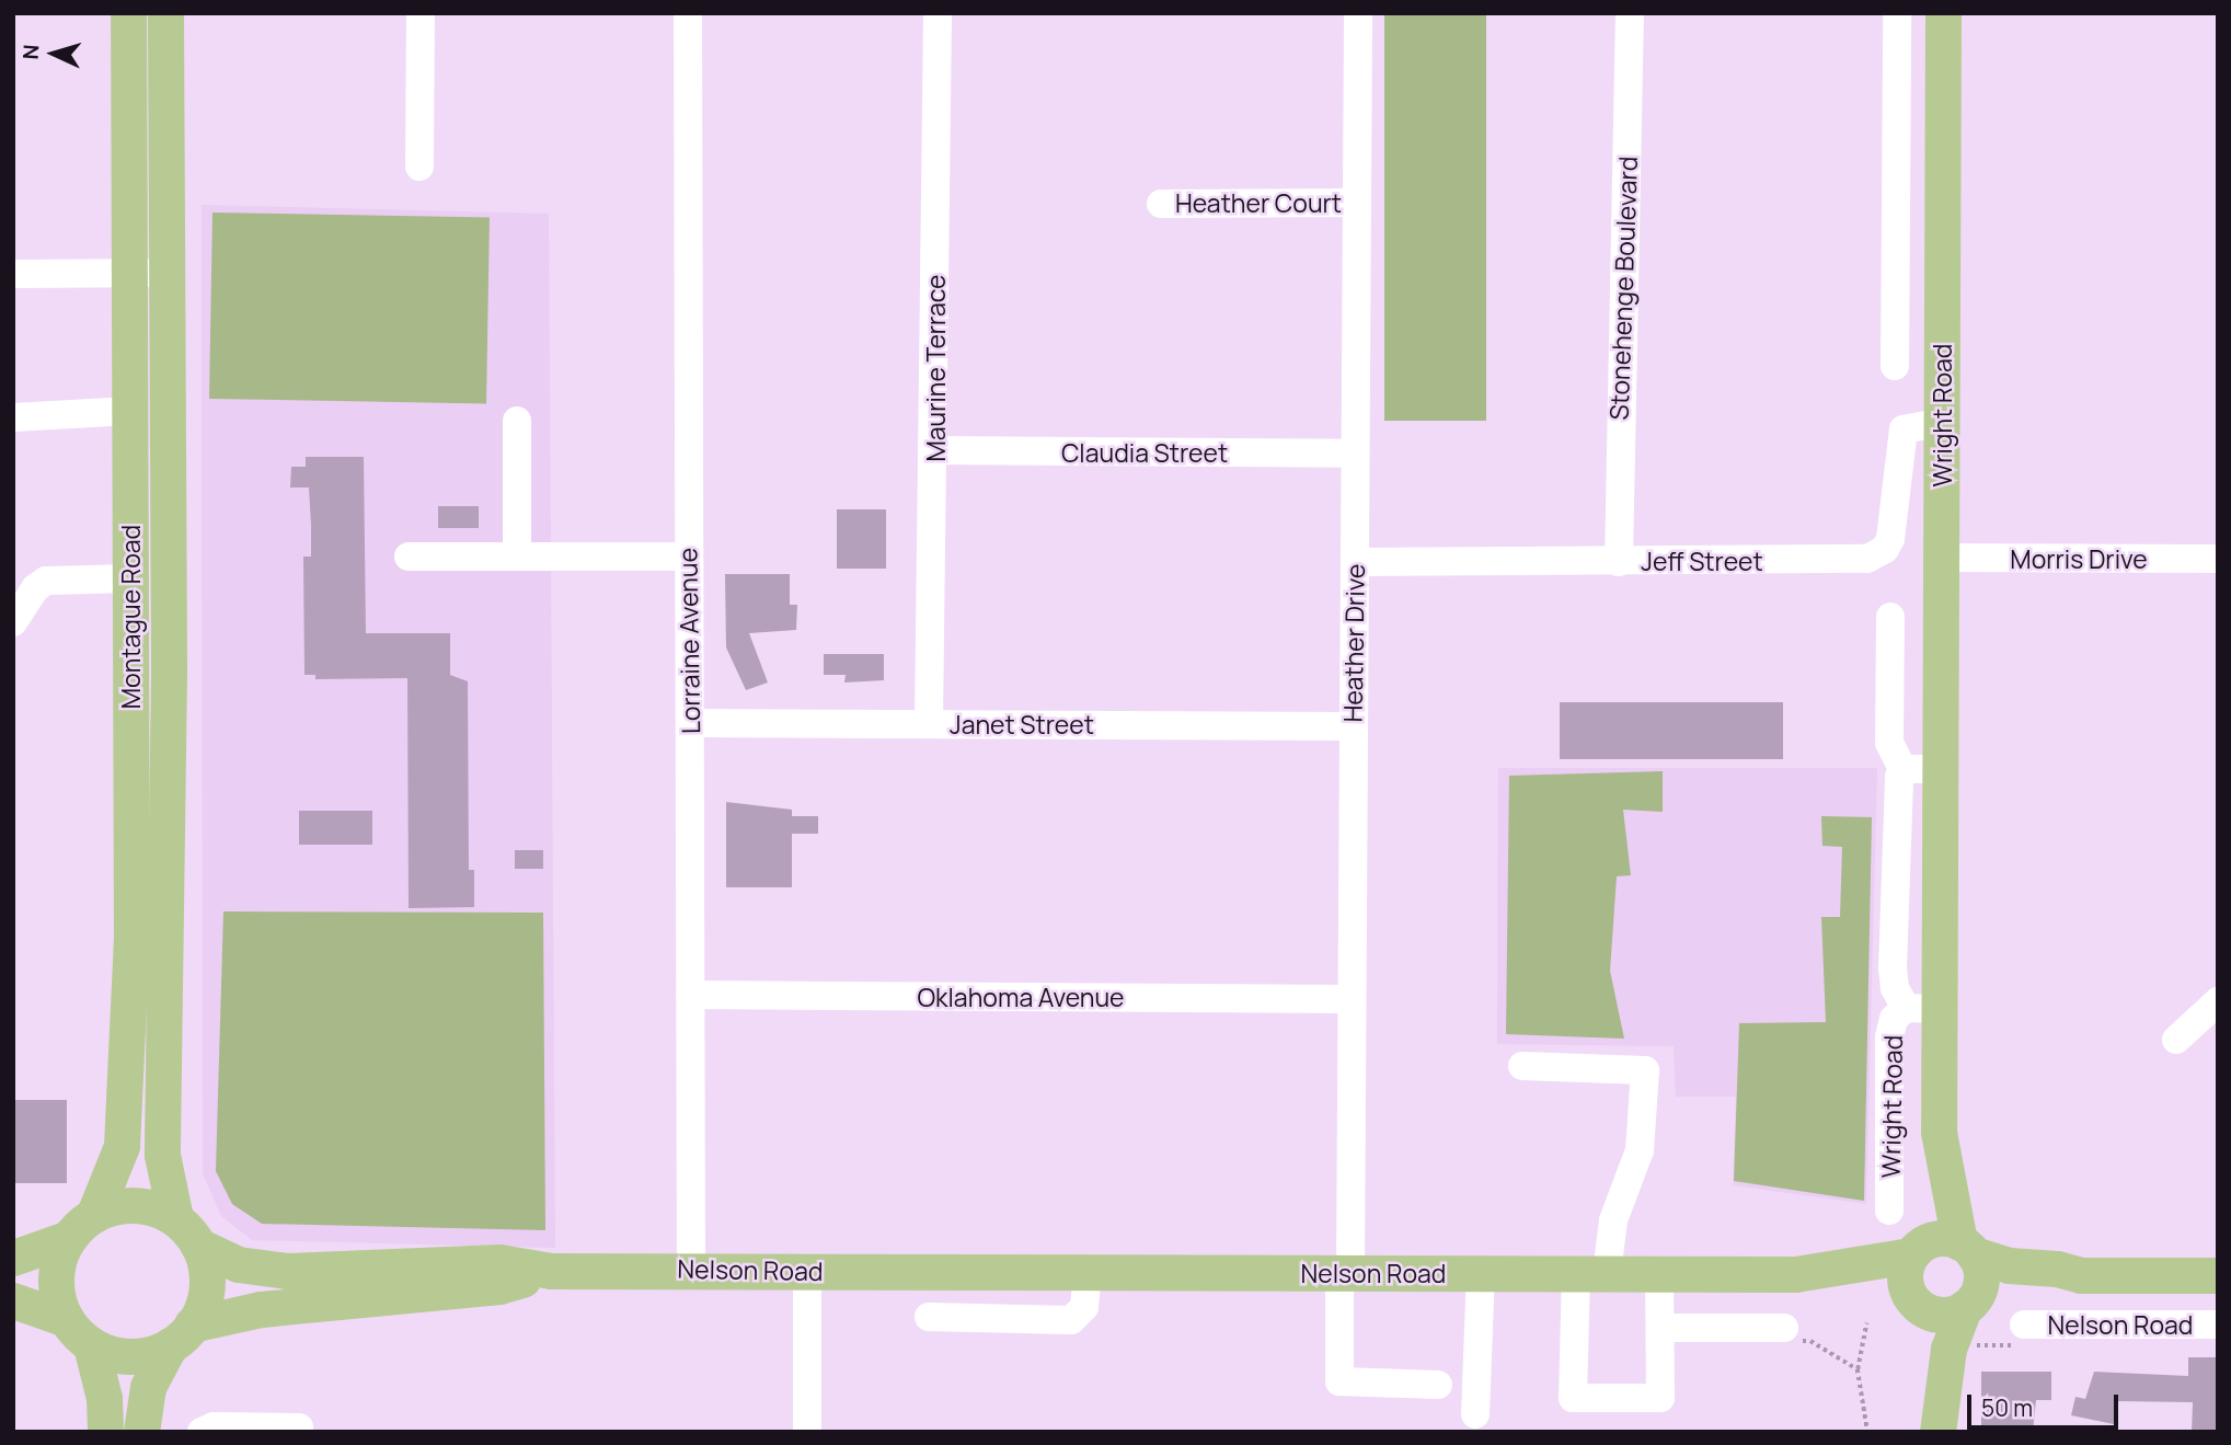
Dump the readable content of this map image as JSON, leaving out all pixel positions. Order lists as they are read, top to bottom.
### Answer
{
  "streets": {
    "main road": ["Wright Road", "Montague Road", "Nelson Road"],
    "street": [
      "Heather Court",
      "Stonehenge Boulevard",
      "Maurine Terrace",
      "Claudia Street",
      "Morris Drive",
      "Jeff Street",
      "Lorraine Avenue",
      "Heather Drive",
      "Janet Street",
      "Oklahoma Avenue"
    ]
  },
  "crossings": [
    ["Heather Court", "Heather Drive"],
    ["Stonehenge Boulevard", "Jeff Street"],
    ["Maurine Terrace", "Claudia Street"],
    ["Maurine Terrace", "Janet Street"],
    ["Wright Road", "Morris Drive"],
    ["Wright Road", "Jeff Street"],
    ["Wright Road", "Nelson Road"],
    ["Claudia Street", "Heather Drive"],
    ["Jeff Street", "Heather Drive"],
    ["Montague Road", "Nelson Road"],
    ["Lorraine Avenue", "Janet Street"],
    ["Lorraine Avenue", "Oklahoma Avenue"],
    ["Lorraine Avenue", "Nelson Road"],
    ["Heather Drive", "Janet Street"],
    ["Heather Drive", "Oklahoma Avenue"],
    ["Heather Drive", "Nelson Road"]
  ],
  "scale_bar": "50 m",
  "north": "left"
}
